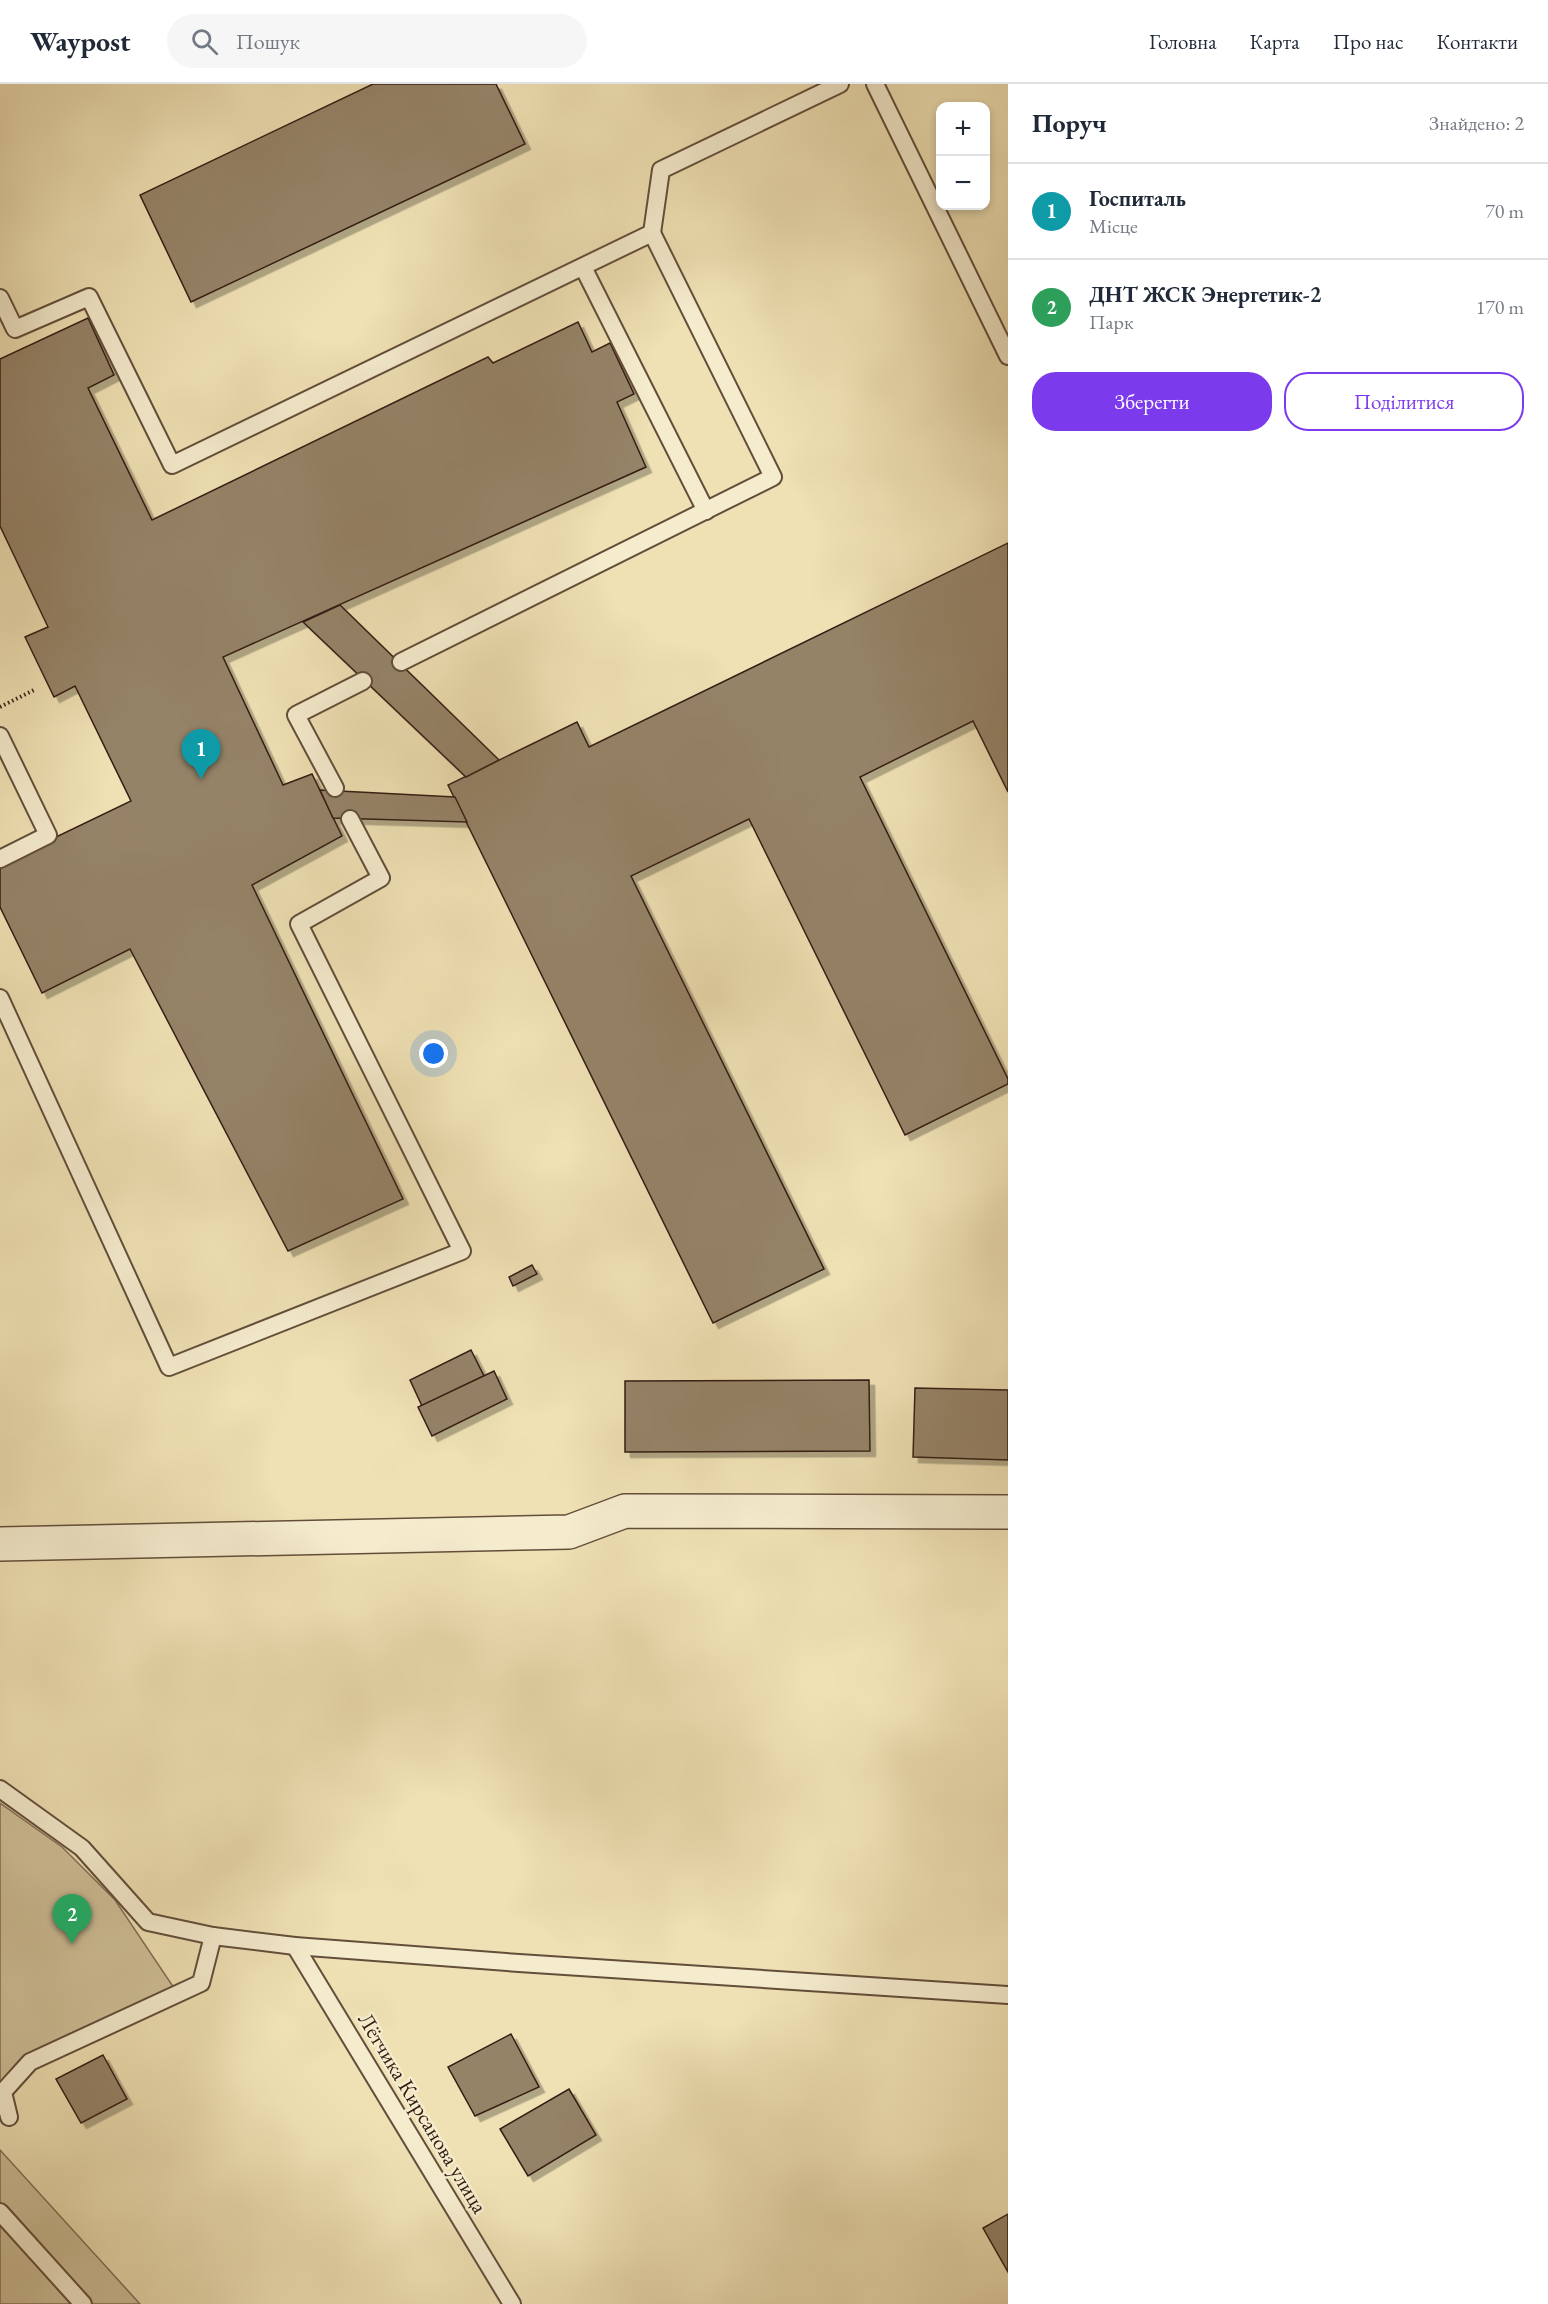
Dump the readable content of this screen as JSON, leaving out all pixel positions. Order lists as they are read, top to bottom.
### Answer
{
  "streets": {
    "lane": ["Лётчика Кирсанова улица"]
  },
  "page": {
    "header": "Waypost",
    "search": "Пошук",
    "nav": [
      "Головна",
      "Карта",
      "Про нас",
      "Контакти"
    ],
    "heading": ["Поруч", "Знайдено: 2"],
    "map_buttons": ["+", "−"],
    "list": [
      {
        "mark": "1",
        "name": "Госпиталь",
        "note": "Місце",
        "value": "70 m"
      },
      {
        "mark": "2",
        "name": "ДНТ ЖСК Энергетик-2",
        "note": "Парк",
        "value": "170 m"
      }
    ],
    "buttons": ["Зберегти", "Поділитися"],
    "pins": ["1", "2"]
  }
}
